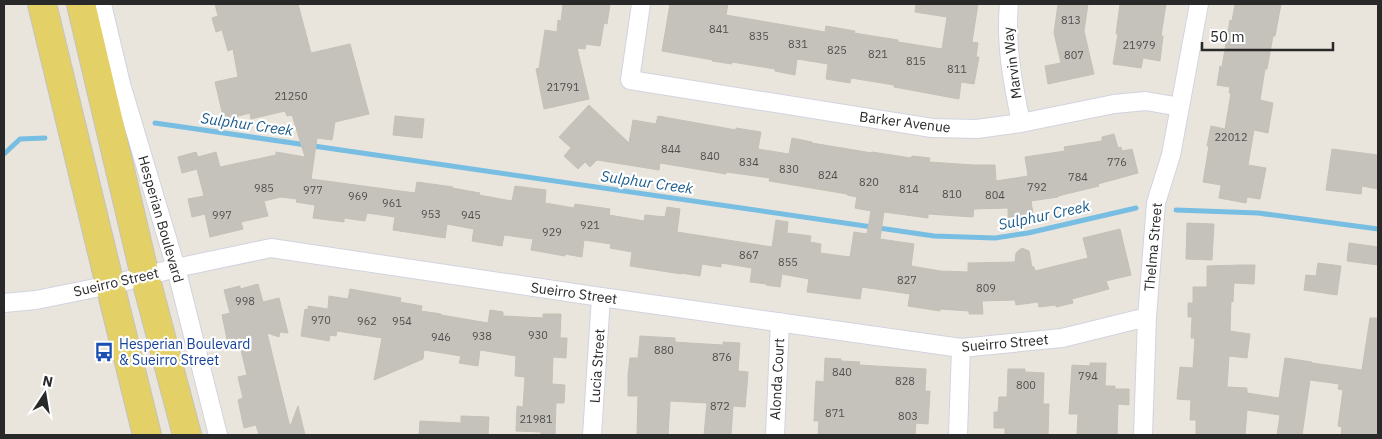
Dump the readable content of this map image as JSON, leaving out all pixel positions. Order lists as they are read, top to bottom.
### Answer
{
  "streets": {
    "main road": ["Hesperian Boulevard"],
    "street": [
      "Marvin Way",
      "Barker Avenue",
      "Thelma Street",
      "Sueirro Street",
      "Lucia Street",
      "Alonda Court"
    ]
  },
  "crossings": [
    ["Marvin Way", "Barker Avenue"],
    ["Barker Avenue", "Thelma Street"],
    ["Hesperian Boulevard", "Sueirro Street"],
    ["Thelma Street", "Sueirro Street"],
    ["Sueirro Street", "Lucia Street"],
    ["Sueirro Street", "Alonda Court"]
  ],
  "water": ["Sulphur Creek"],
  "places": {
    "bus stop": ["Hesperian Boulevard & Sueirro Street"]
  },
  "house_numbers": [
    "813",
    "841",
    "835",
    "831",
    "21979",
    "825",
    "821",
    "807",
    "815",
    "811",
    "21791",
    "21250",
    "22012",
    "844",
    "840",
    "834",
    "776",
    "830",
    "824",
    "784",
    "820",
    "792",
    "985",
    "814",
    "977",
    "810",
    "804",
    "969",
    "961",
    "953",
    "997",
    "945",
    "921",
    "929",
    "867",
    "855",
    "827",
    "809",
    "998",
    "970",
    "962",
    "954",
    "930",
    "938",
    "946",
    "880",
    "876",
    "840",
    "794",
    "828",
    "800",
    "872",
    "871",
    "803",
    "21981"
  ],
  "scale_bar": "50 m",
  "north": "top"
}
